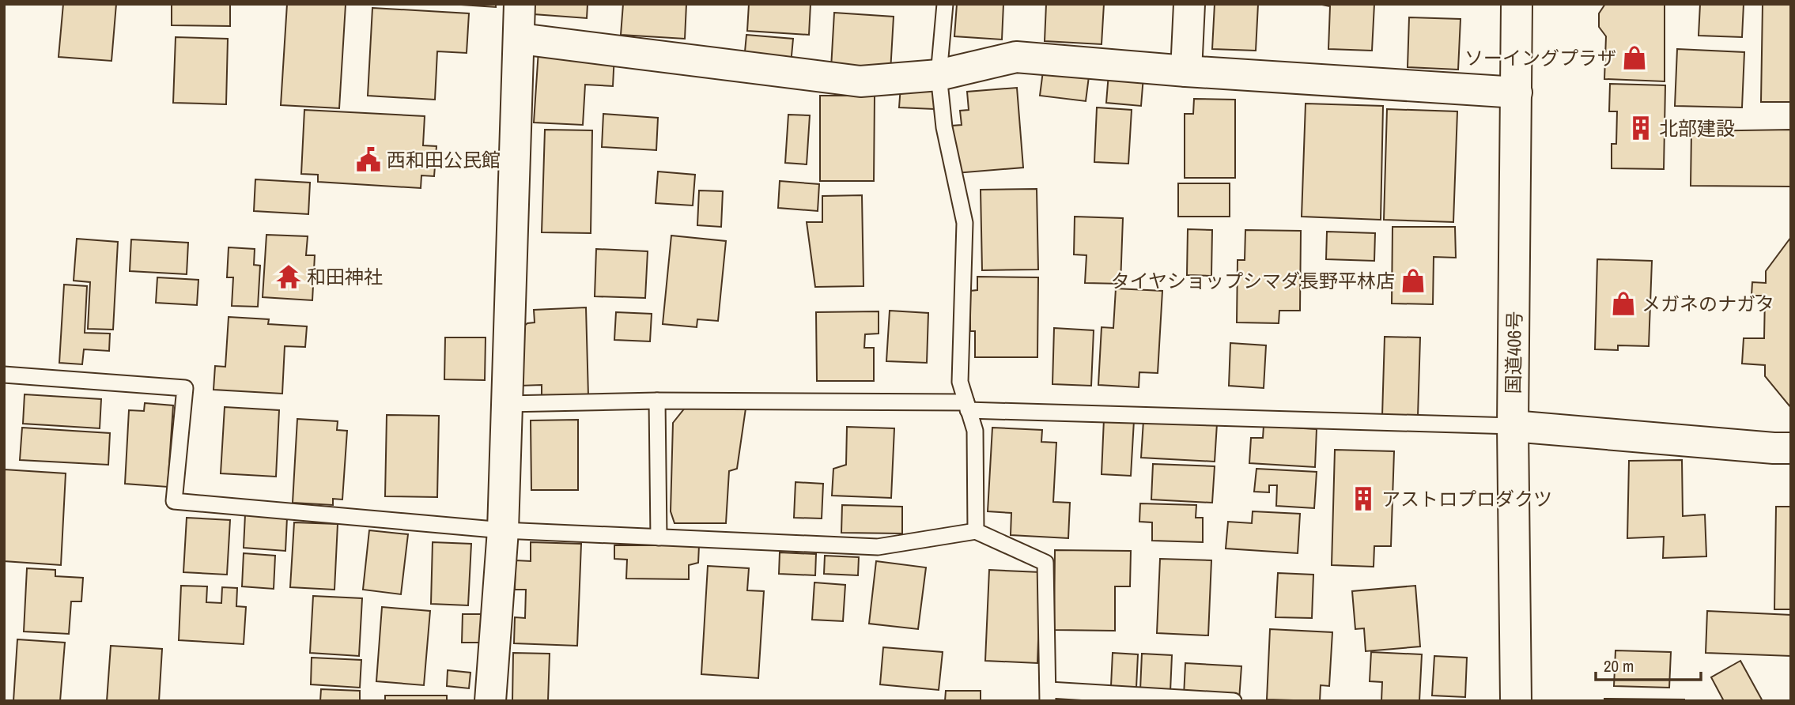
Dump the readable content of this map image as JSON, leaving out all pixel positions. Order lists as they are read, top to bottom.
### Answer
{
  "streets": {
    "main road": ["国道406号"]
  },
  "places": {
    "shop": ["ソーイングプラザ", "タイヤショップシマダ長野平林店", "メガネのナガタ"],
    "building": ["北部建設", "アストロプロダクツ"],
    "public building": ["西和田公民館"],
    "temple": ["和田神社"]
  },
  "scale_bar": "20 m"
}
